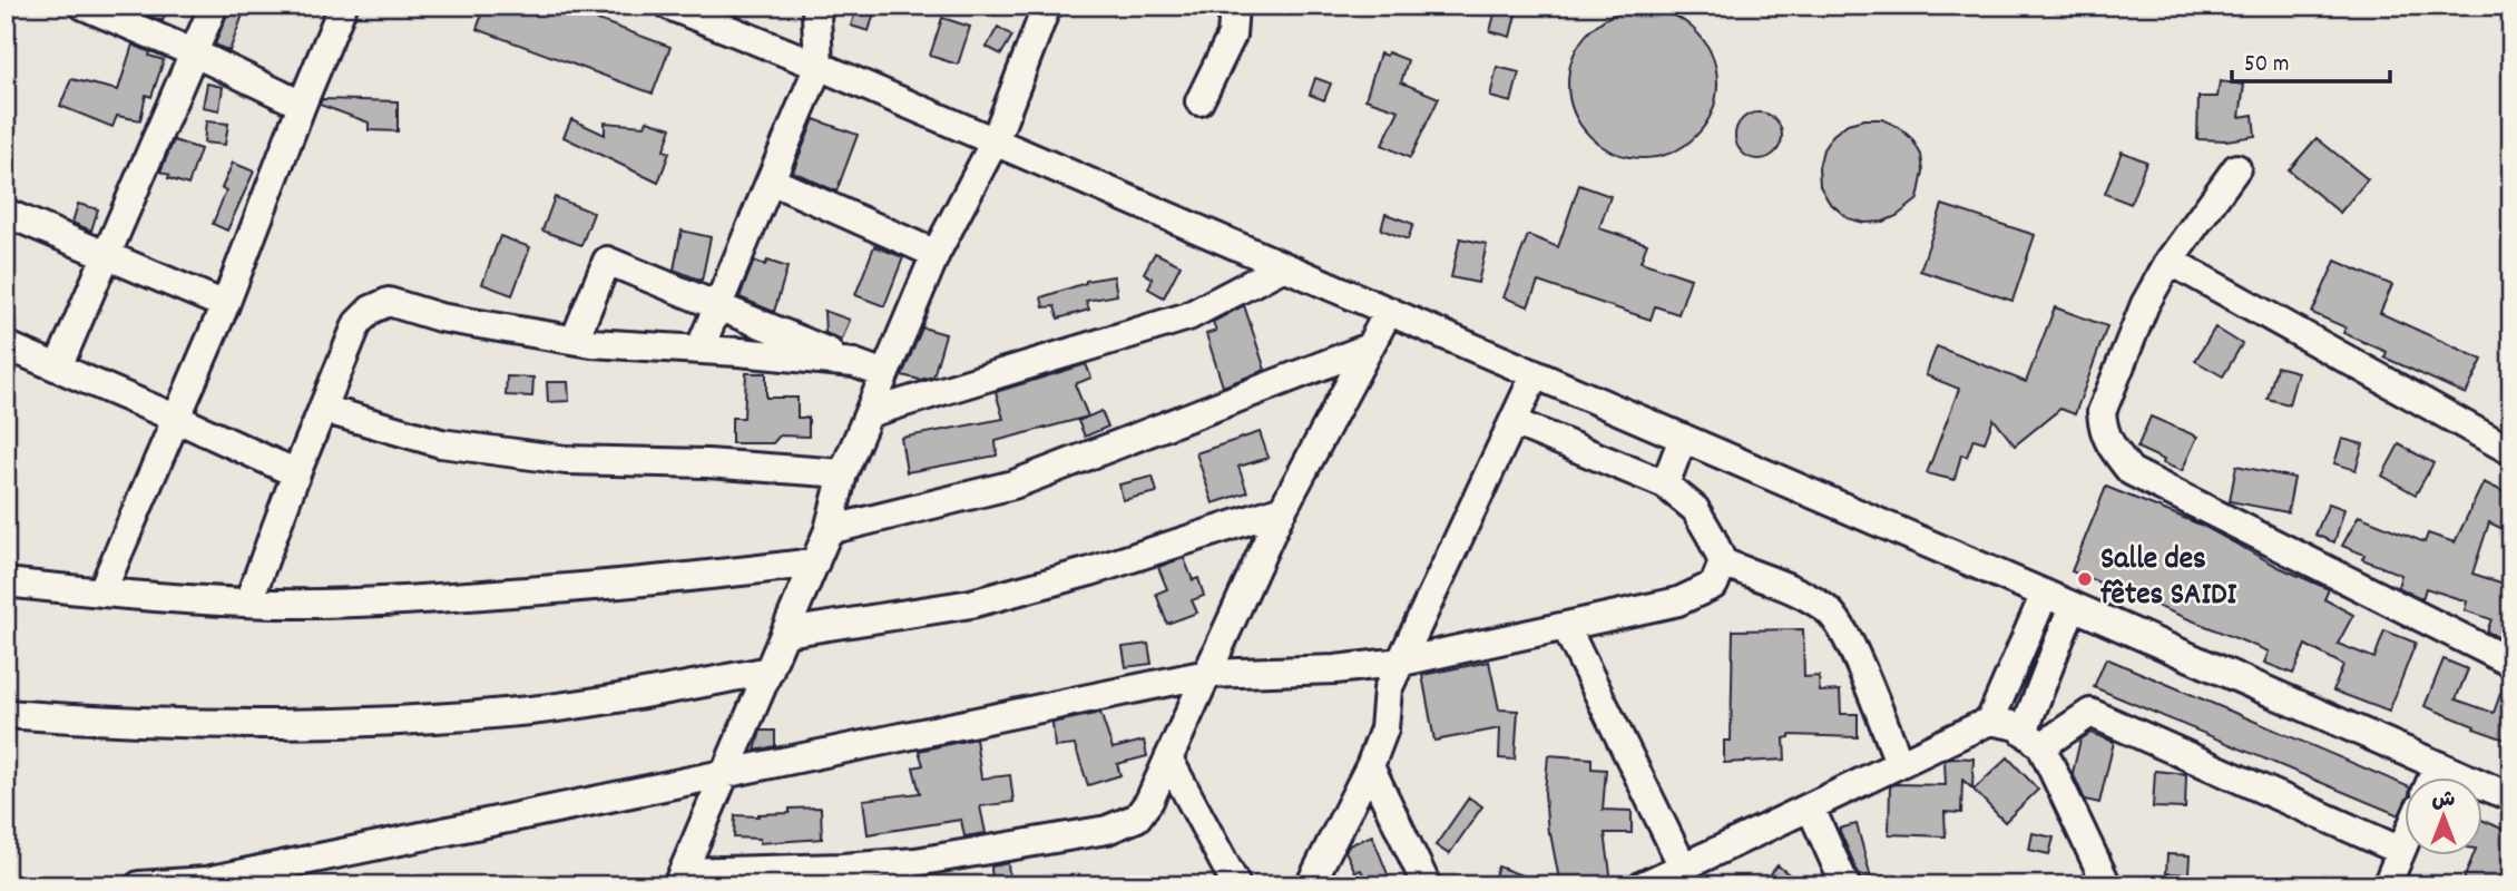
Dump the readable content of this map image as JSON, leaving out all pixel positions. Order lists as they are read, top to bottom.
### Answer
{
  "places": ["Salle des fêtes SAIDI"],
  "scale_bar": "50 m",
  "north": "top"
}
